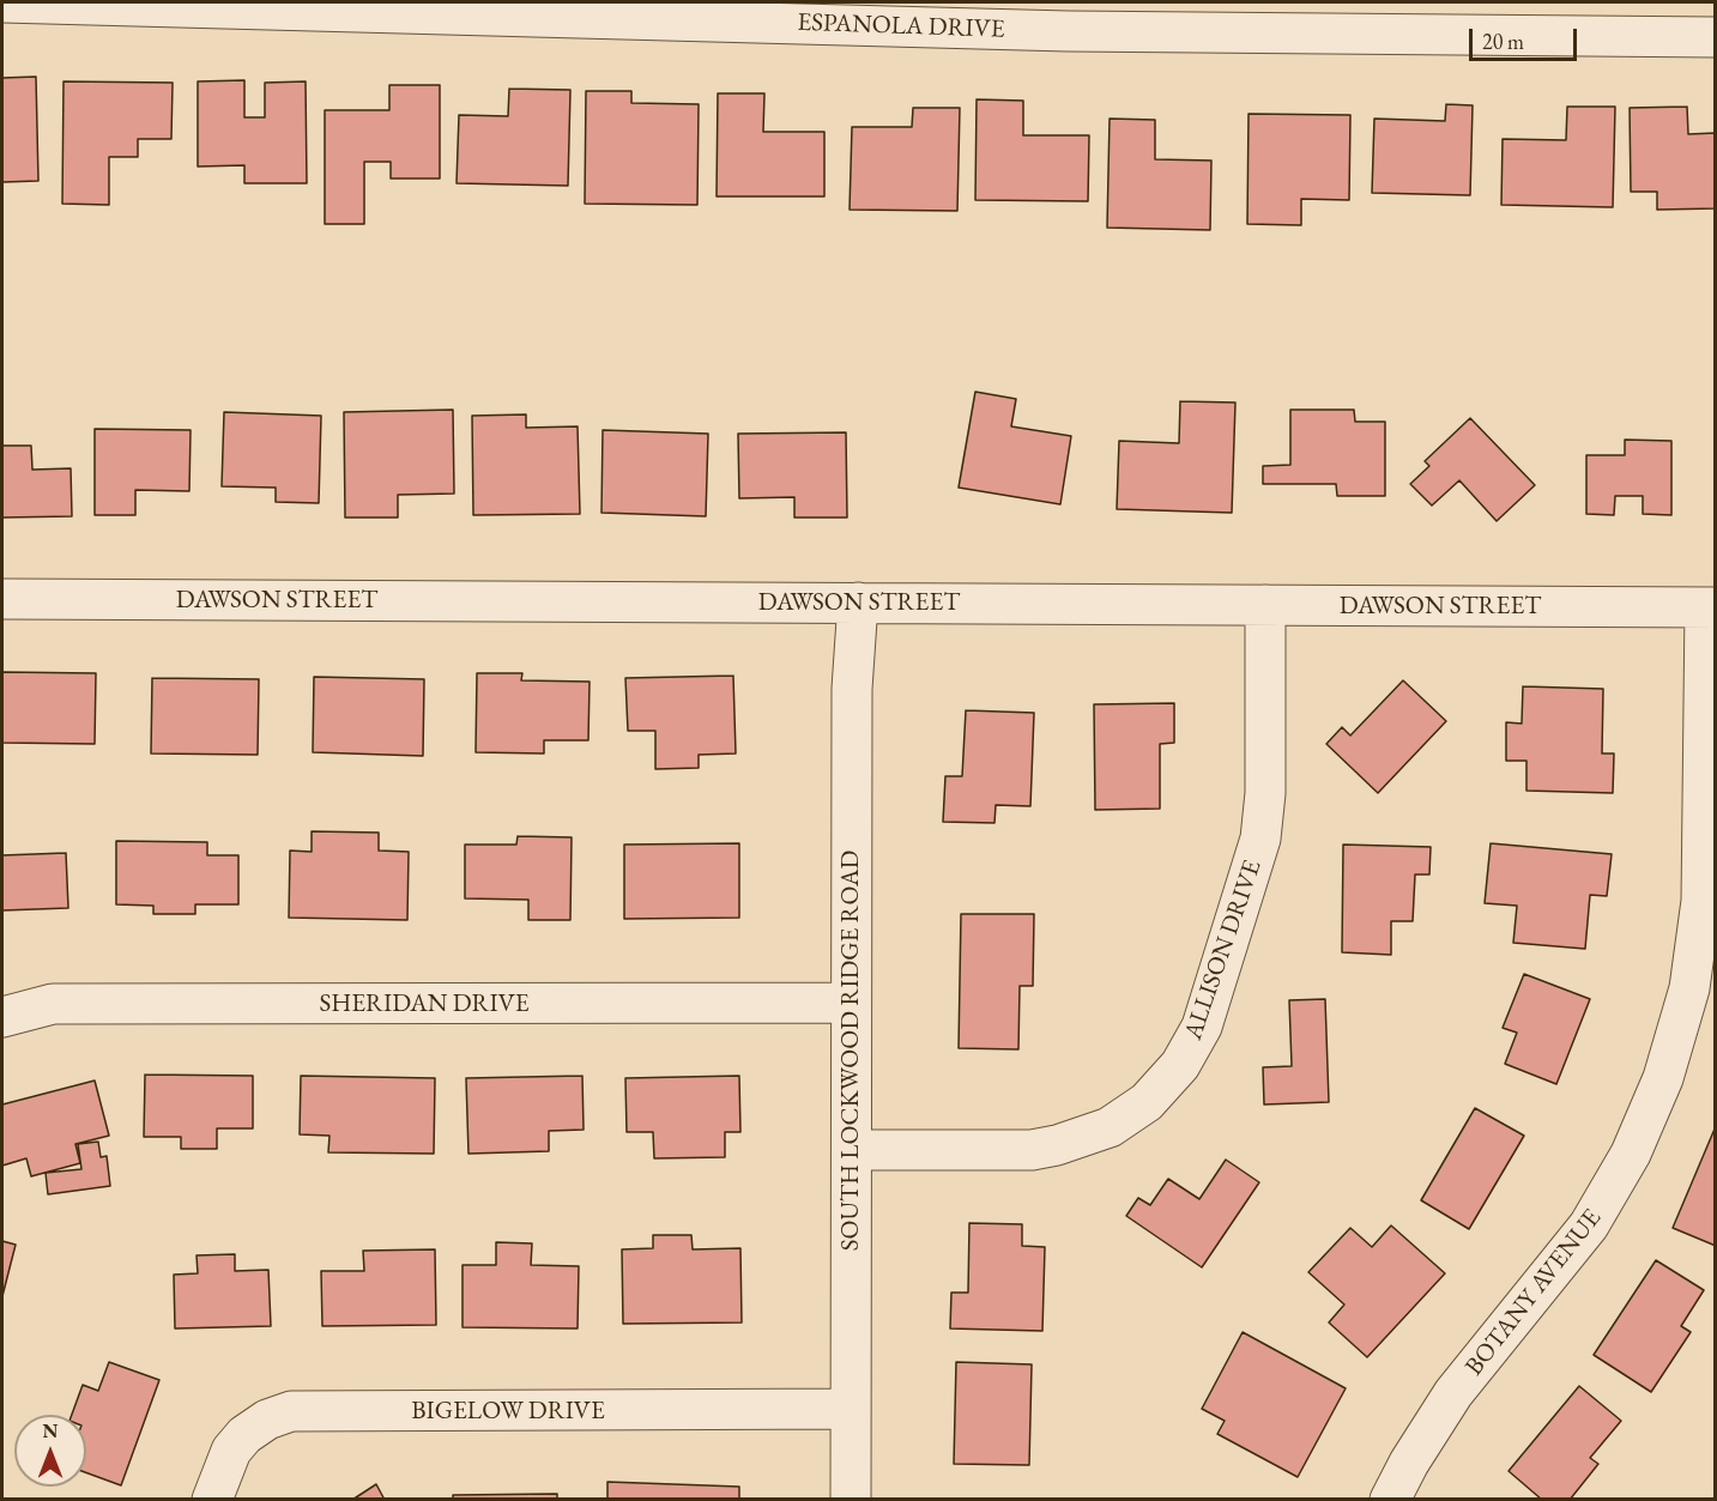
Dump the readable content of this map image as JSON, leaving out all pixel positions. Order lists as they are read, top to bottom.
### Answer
{
  "streets": {
    "street": [
      "ESPANOLA DRIVE",
      "DAWSON STREET",
      "ALLISON DRIVE",
      "SHERIDAN DRIVE",
      "SOUTH LOCKWOOD RIDGE ROAD",
      "BOTANY AVENUE",
      "BIGELOW DRIVE"
    ]
  },
  "crossings": [
    ["DAWSON STREET", "ALLISON DRIVE"],
    ["DAWSON STREET", "SOUTH LOCKWOOD RIDGE ROAD"],
    ["DAWSON STREET", "BOTANY AVENUE"],
    ["ALLISON DRIVE", "SOUTH LOCKWOOD RIDGE ROAD"],
    ["SHERIDAN DRIVE", "SOUTH LOCKWOOD RIDGE ROAD"],
    ["SOUTH LOCKWOOD RIDGE ROAD", "BIGELOW DRIVE"]
  ],
  "scale_bar": "20 m",
  "north": "top"
}
